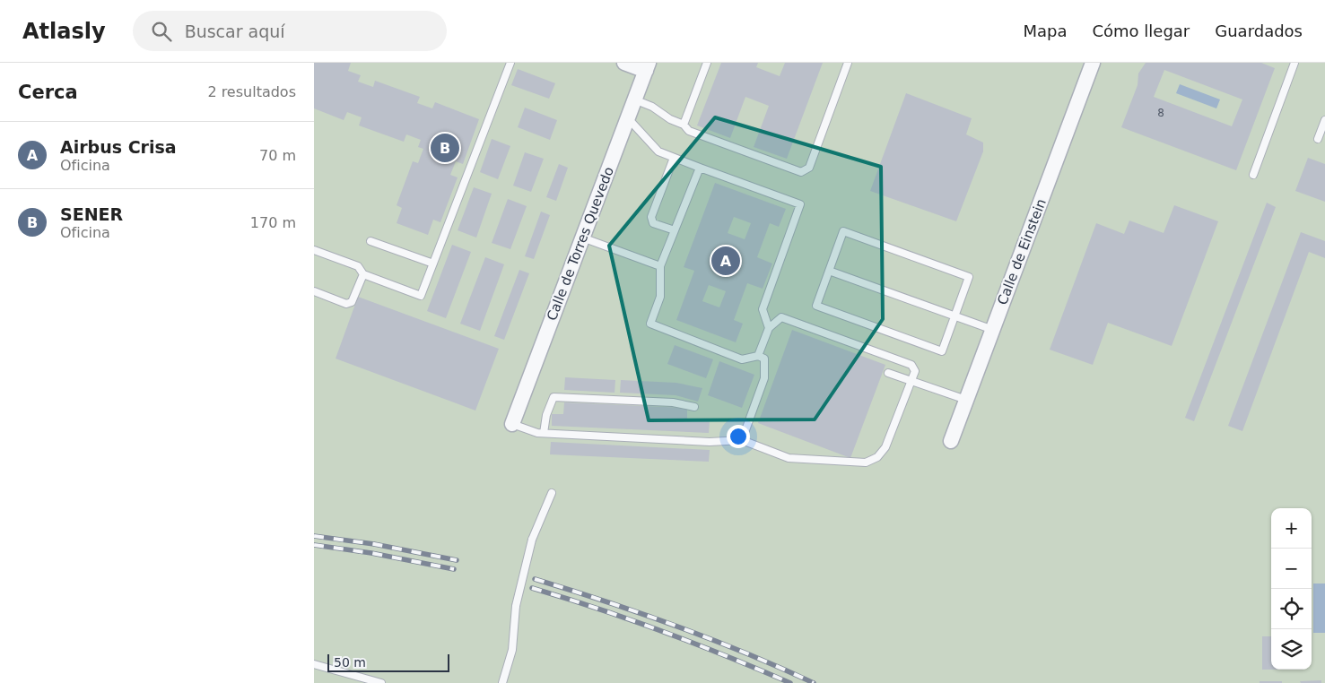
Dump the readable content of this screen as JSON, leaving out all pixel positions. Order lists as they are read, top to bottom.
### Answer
{
  "streets": {
    "street": ["Calle de Torres Quevedo", "Calle de Einstein"]
  },
  "house_numbers": ["8"],
  "scale_bar": "50 m",
  "page": {
    "header": "Atlasly",
    "search": "Buscar aquí",
    "nav": ["Mapa", "Cómo llegar", "Guardados"],
    "heading": ["Cerca", "2 resultados"],
    "list": [
      {
        "mark": "A",
        "name": "Airbus Crisa",
        "note": "Oficina",
        "value": "70 m"
      },
      {
        "mark": "B",
        "name": "SENER",
        "note": "Oficina",
        "value": "170 m"
      }
    ],
    "pins": ["B", "A"],
    "map_buttons": ["+", "−"],
    "scale": "50 m"
  }
}
